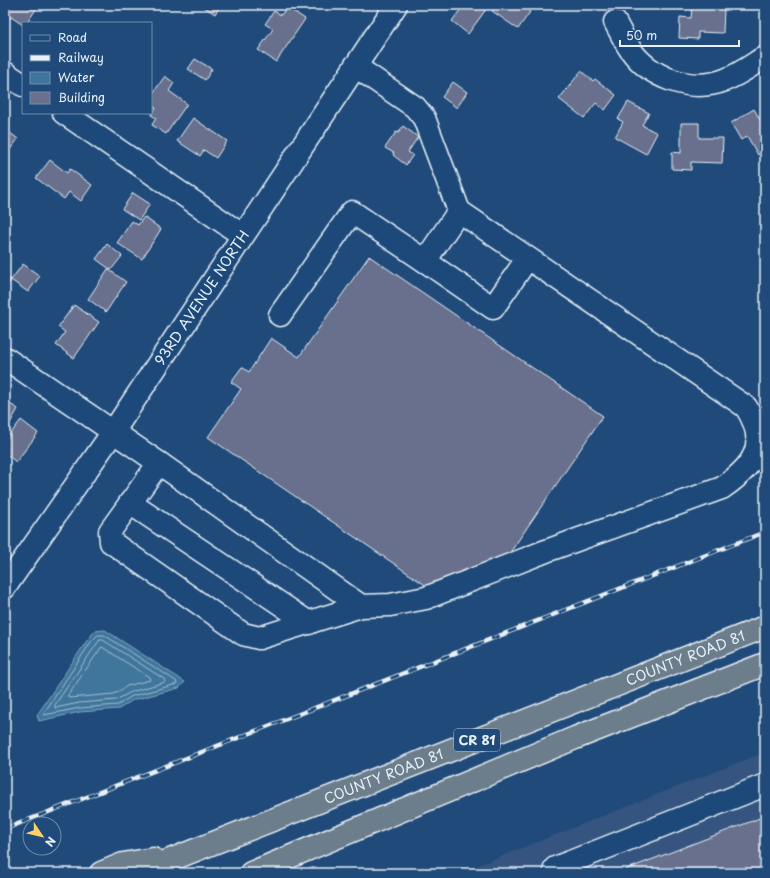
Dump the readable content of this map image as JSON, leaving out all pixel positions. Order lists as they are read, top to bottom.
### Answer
{
  "streets": {
    "highway": ["COUNTY ROAD 81", "CR 81"],
    "street": ["93RD AVENUE NORTH"]
  },
  "legend": [
    "Road",
    "Railway",
    "Water",
    "Building"
  ],
  "scale_bar": "50 m",
  "north": "bottom right"
}
